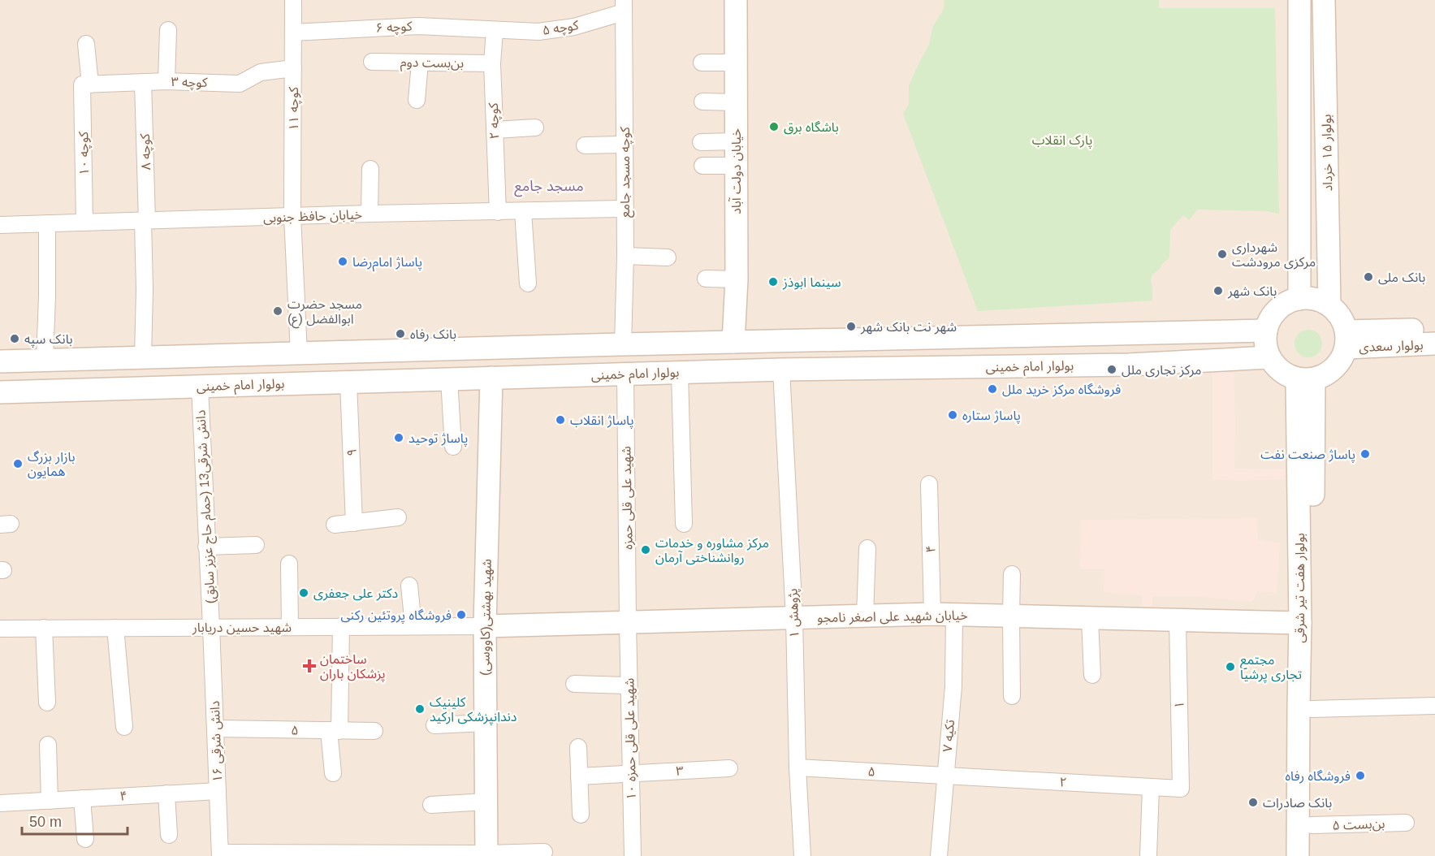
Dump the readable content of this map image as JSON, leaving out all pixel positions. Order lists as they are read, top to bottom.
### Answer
{
  "streets": {
    "main road": [
      "بولوار ۱۵ خرداد",
      "خیابان دولت آباد",
      "بولوار سعدی",
      "بولوار امام خمینی",
      "بولوار هفت تیر شرقی",
      "خیابان شهید علی اصغر نامجو",
      "شهید بهشتی(کاووسی)"
    ],
    "street": [
      "کوچه ۶",
      "کوچه ۵",
      "بن‌بست دوم",
      "کوچه ۳",
      "کوچه ۱۱",
      "کوچه ۲",
      "کوچه ۸",
      "کوچه ۱۰",
      "کوچه مسجد جامع",
      "خیابان حافظ جنوبی",
      "۹",
      "شهید علی قلی حمزه",
      "دانش شرقی13 (حمام حاج عزیز سابق)",
      "۴",
      "پژوهش ۱",
      "شهید حسین دریابار",
      "۱",
      "۵",
      "تکیه ۷",
      "شهید علی قلی حمزه ۱۰",
      "دانش شرقی ۱۶",
      "۳",
      "۲",
      "بن‌بست ۵"
    ]
  },
  "crossings": [
    ["کوچه ۶", "کوچه ۵"],
    ["کوچه ۶", "کوچه ۱۱"],
    ["کوچه ۶", "کوچه ۲"],
    ["کوچه ۵", "کوچه ۲"],
    ["کوچه ۵", "کوچه مسجد جامع"],
    ["بن‌بست دوم", "کوچه ۲"],
    ["کوچه ۳", "کوچه ۱۱"],
    ["کوچه ۳", "کوچه ۸"],
    ["کوچه ۳", "کوچه ۱۰"],
    ["کوچه ۱۱", "خیابان حافظ جنوبی"],
    ["کوچه ۲", "خیابان حافظ جنوبی"],
    ["کوچه ۸", "خیابان حافظ جنوبی"],
    ["بولوار ۱۵ خرداد", "بولوار سعدی"],
    ["بولوار ۱۵ خرداد", "بولوار امام خمینی"],
    ["بولوار ۱۵ خرداد", "بولوار هفت تیر شرقی"],
    ["کوچه ۱۰", "خیابان حافظ جنوبی"],
    ["کوچه مسجد جامع", "خیابان حافظ جنوبی"],
    ["بولوار سعدی", "بولوار امام خمینی"],
    ["بولوار سعدی", "بولوار هفت تیر شرقی"],
    ["بولوار امام خمینی", "۹"],
    ["بولوار امام خمینی", "شهید علی قلی حمزه"],
    ["بولوار امام خمینی", "دانش شرقی13 (حمام حاج عزیز سابق)"],
    ["بولوار امام خمینی", "بولوار هفت تیر شرقی"],
    ["بولوار امام خمینی", "پژوهش ۱"],
    ["بولوار امام خمینی", "شهید بهشتی(کاووسی)"],
    ["شهید علی قلی حمزه", "خیابان شهید علی اصغر نامجو"],
    ["شهید علی قلی حمزه", "شهید علی قلی حمزه ۱۰"],
    ["دانش شرقی13 (حمام حاج عزیز سابق)", "شهید حسین دریابار"],
    ["دانش شرقی13 (حمام حاج عزیز سابق)", "دانش شرقی ۱۶"],
    ["۴", "خیابان شهید علی اصغر نامجو"],
    ["۴", "دانش شرقی ۱۶"],
    ["بولوار هفت تیر شرقی", "خیابان شهید علی اصغر نامجو"],
    ["بولوار هفت تیر شرقی", "بن‌بست ۵"],
    ["پژوهش ۱", "خیابان شهید علی اصغر نامجو"],
    ["پژوهش ۱", "۵"],
    ["خیابان شهید علی اصغر نامجو", "شهید بهشتی(کاووسی)"],
    ["خیابان شهید علی اصغر نامجو", "شهید حسین دریابار"],
    ["خیابان شهید علی اصغر نامجو", "۱"],
    ["خیابان شهید علی اصغر نامجو", "تکیه ۷"],
    ["خیابان شهید علی اصغر نامجو", "شهید علی قلی حمزه ۱۰"],
    ["شهید بهشتی(کاووسی)", "شهید حسین دریابار"],
    ["شهید حسین دریابار", "دانش شرقی ۱۶"],
    ["۱", "۲"],
    ["۵", "تکیه ۷"],
    ["۵", "دانش شرقی ۱۶"],
    ["۵", "۲"],
    ["تکیه ۷", "۲"],
    ["شهید علی قلی حمزه ۱۰", "۳"]
  ],
  "districts": ["مسجد جامع"],
  "parks": ["پارک انقلاب"],
  "places": {
    "other": [
      "باشگاه برق",
      "شهرداری مرکزی مرودشت",
      "پاساژ امام‌رضا",
      "بانک ملی",
      "سینما ابوذز",
      "بانک شهر",
      "مسجد حضرت ابوالفضل (ع)",
      "شهر نت بانک شهر",
      "بانک رفاه",
      "بانک سپه",
      "مرکز تجاری ملل",
      "فروشگاه مرکز خرید ملل",
      "پاساژ ستاره",
      "پاساژ انقلاب",
      "پاساژ توحید",
      "پاساژ صنعت نفت",
      "بازار بزرگ همایون",
      "مرکز مشاوره و خدمات روانشناختی آرمان",
      "دکتر علی جعفری",
      "فروشگاه پروتئین رکنی",
      "مجتمع تجاری پرشیا",
      "کلینیک دندانپزشکی ارکید",
      "فروشگاه رفاه",
      "بانک صادرات"
    ],
    "health": ["ساختمان پزشکان باران"]
  },
  "scale_bar": "50 m"
}
